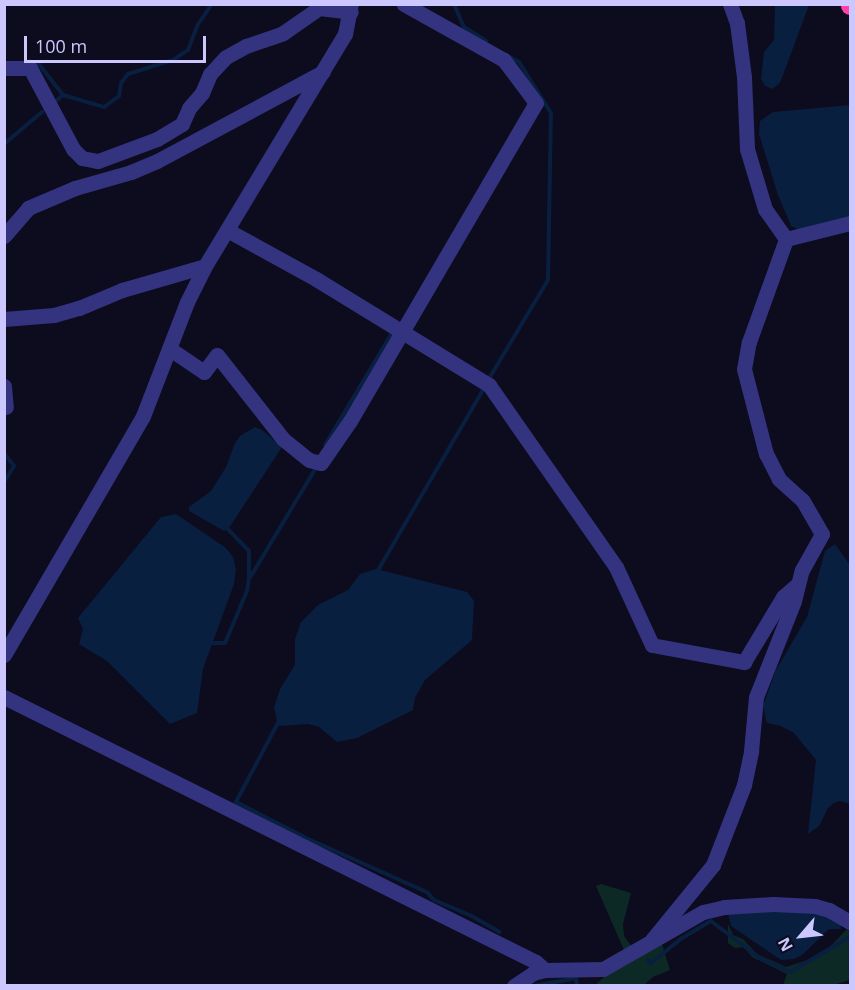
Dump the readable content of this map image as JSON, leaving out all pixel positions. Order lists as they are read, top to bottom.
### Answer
{
  "scale_bar": "100 m",
  "north": "bottom left"
}
